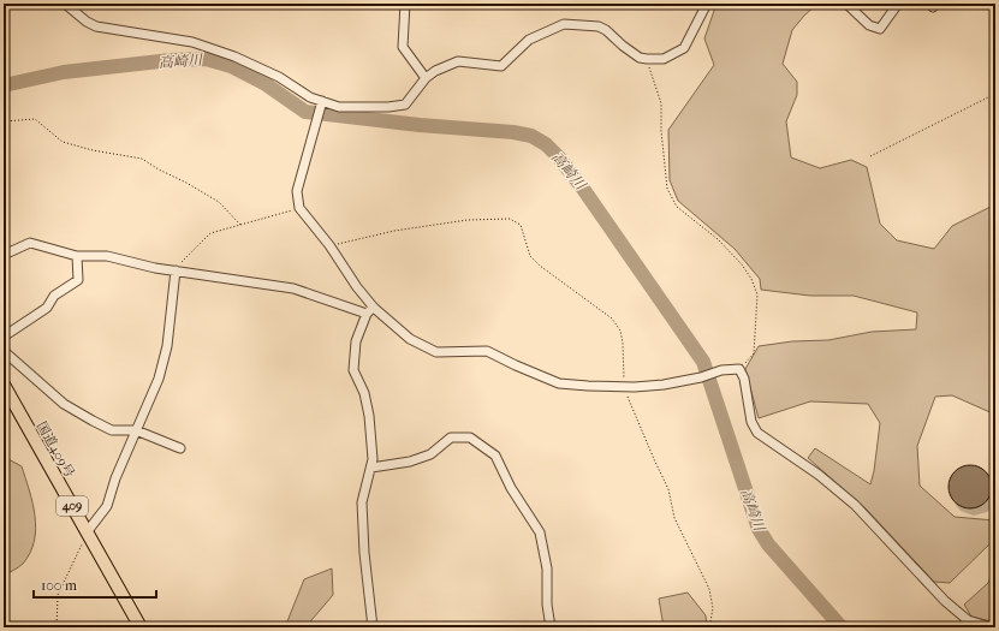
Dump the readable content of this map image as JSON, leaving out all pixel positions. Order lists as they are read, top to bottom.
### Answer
{
  "streets": {
    "highway": ["国道409号", "409"]
  },
  "water": ["高崎川"],
  "scale_bar": "100 m"
}
